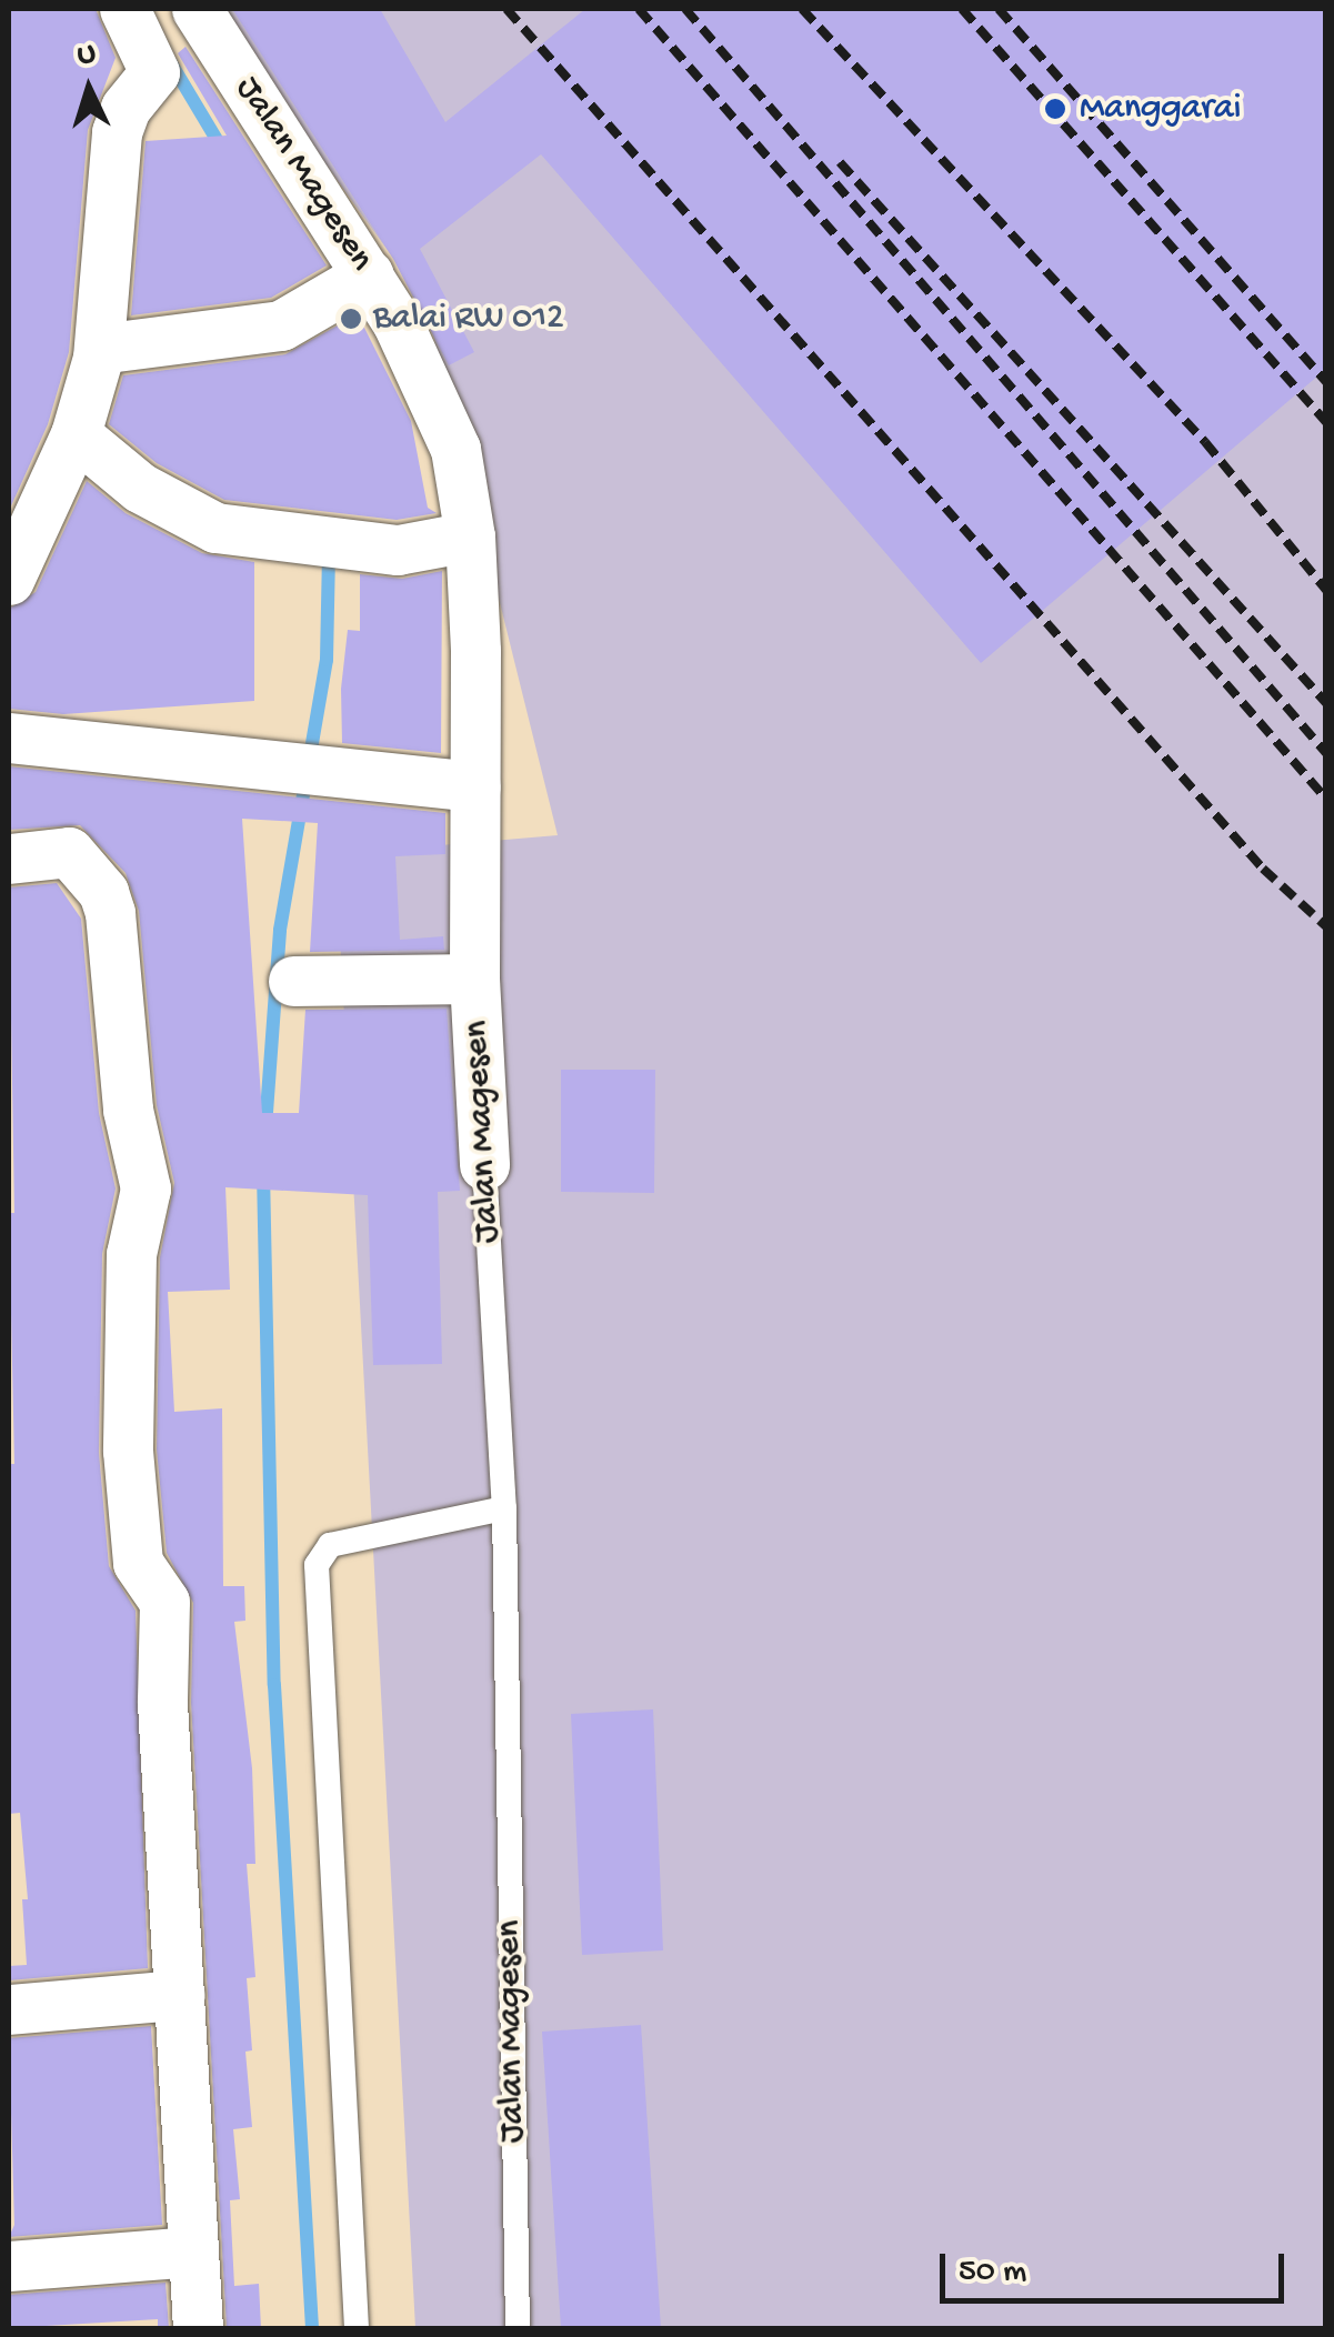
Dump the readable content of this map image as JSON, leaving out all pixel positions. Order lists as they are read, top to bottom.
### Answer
{
  "streets": {
    "street": ["Jalan Magesen"]
  },
  "places": ["Manggarai", "Balai RW 012"],
  "scale_bar": "50 m",
  "north": "top"
}
